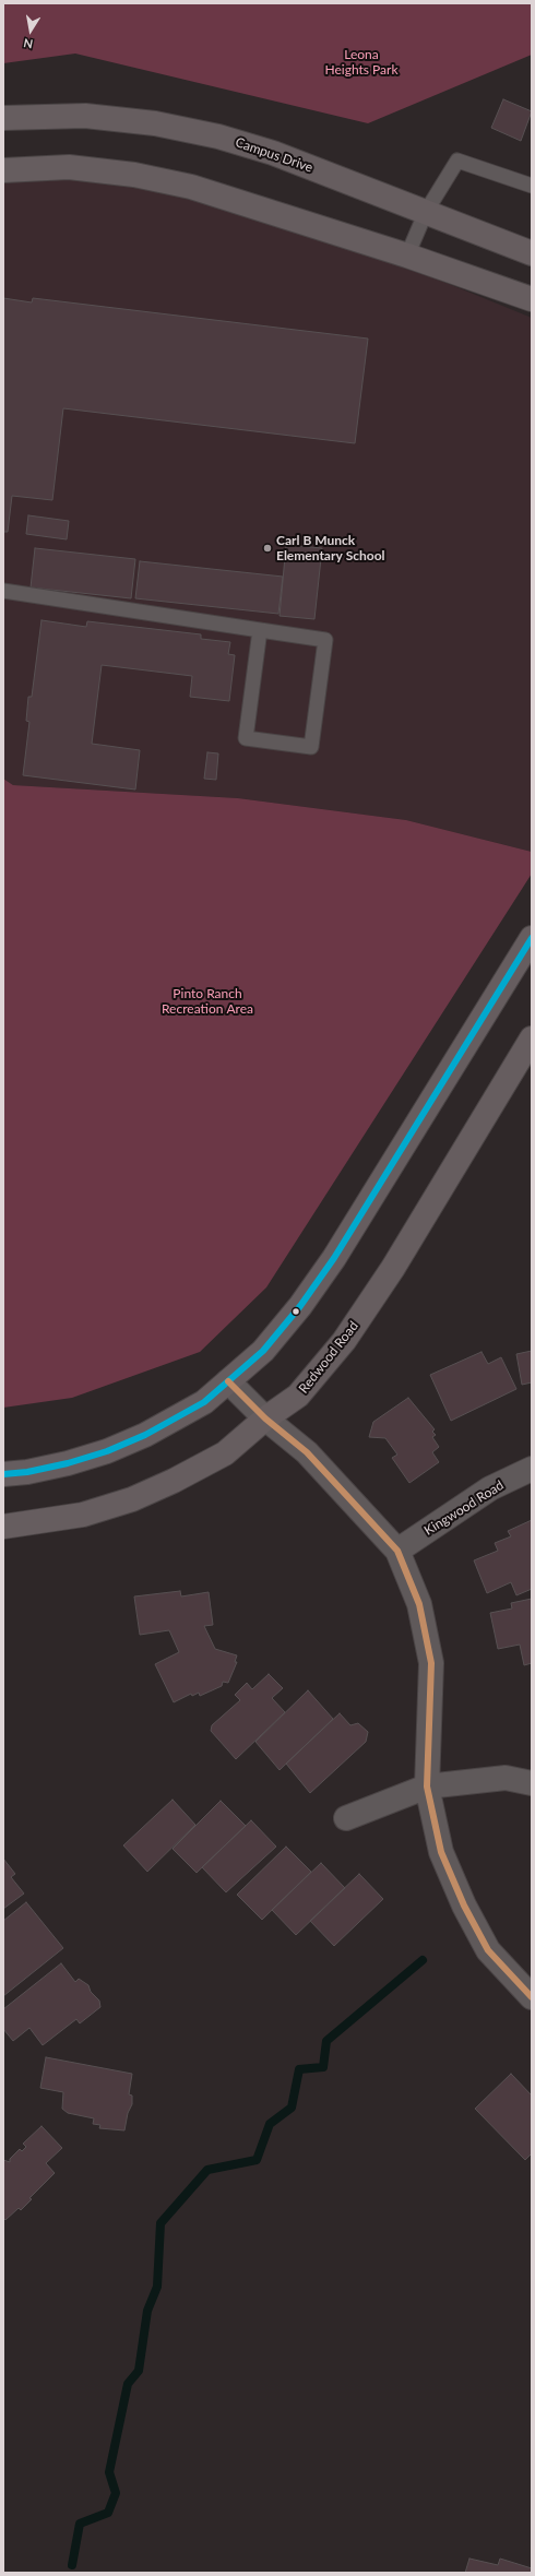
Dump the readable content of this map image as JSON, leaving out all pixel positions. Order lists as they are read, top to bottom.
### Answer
{
  "streets": {
    "main road": ["Campus Drive", "Redwood Road"],
    "street": ["Kingwood Road"]
  },
  "parks": ["Leona Heights Park", "Pinto Ranch Recreation Area"],
  "places": ["Carl B Munck Elementary School"],
  "north": "bottom"
}
